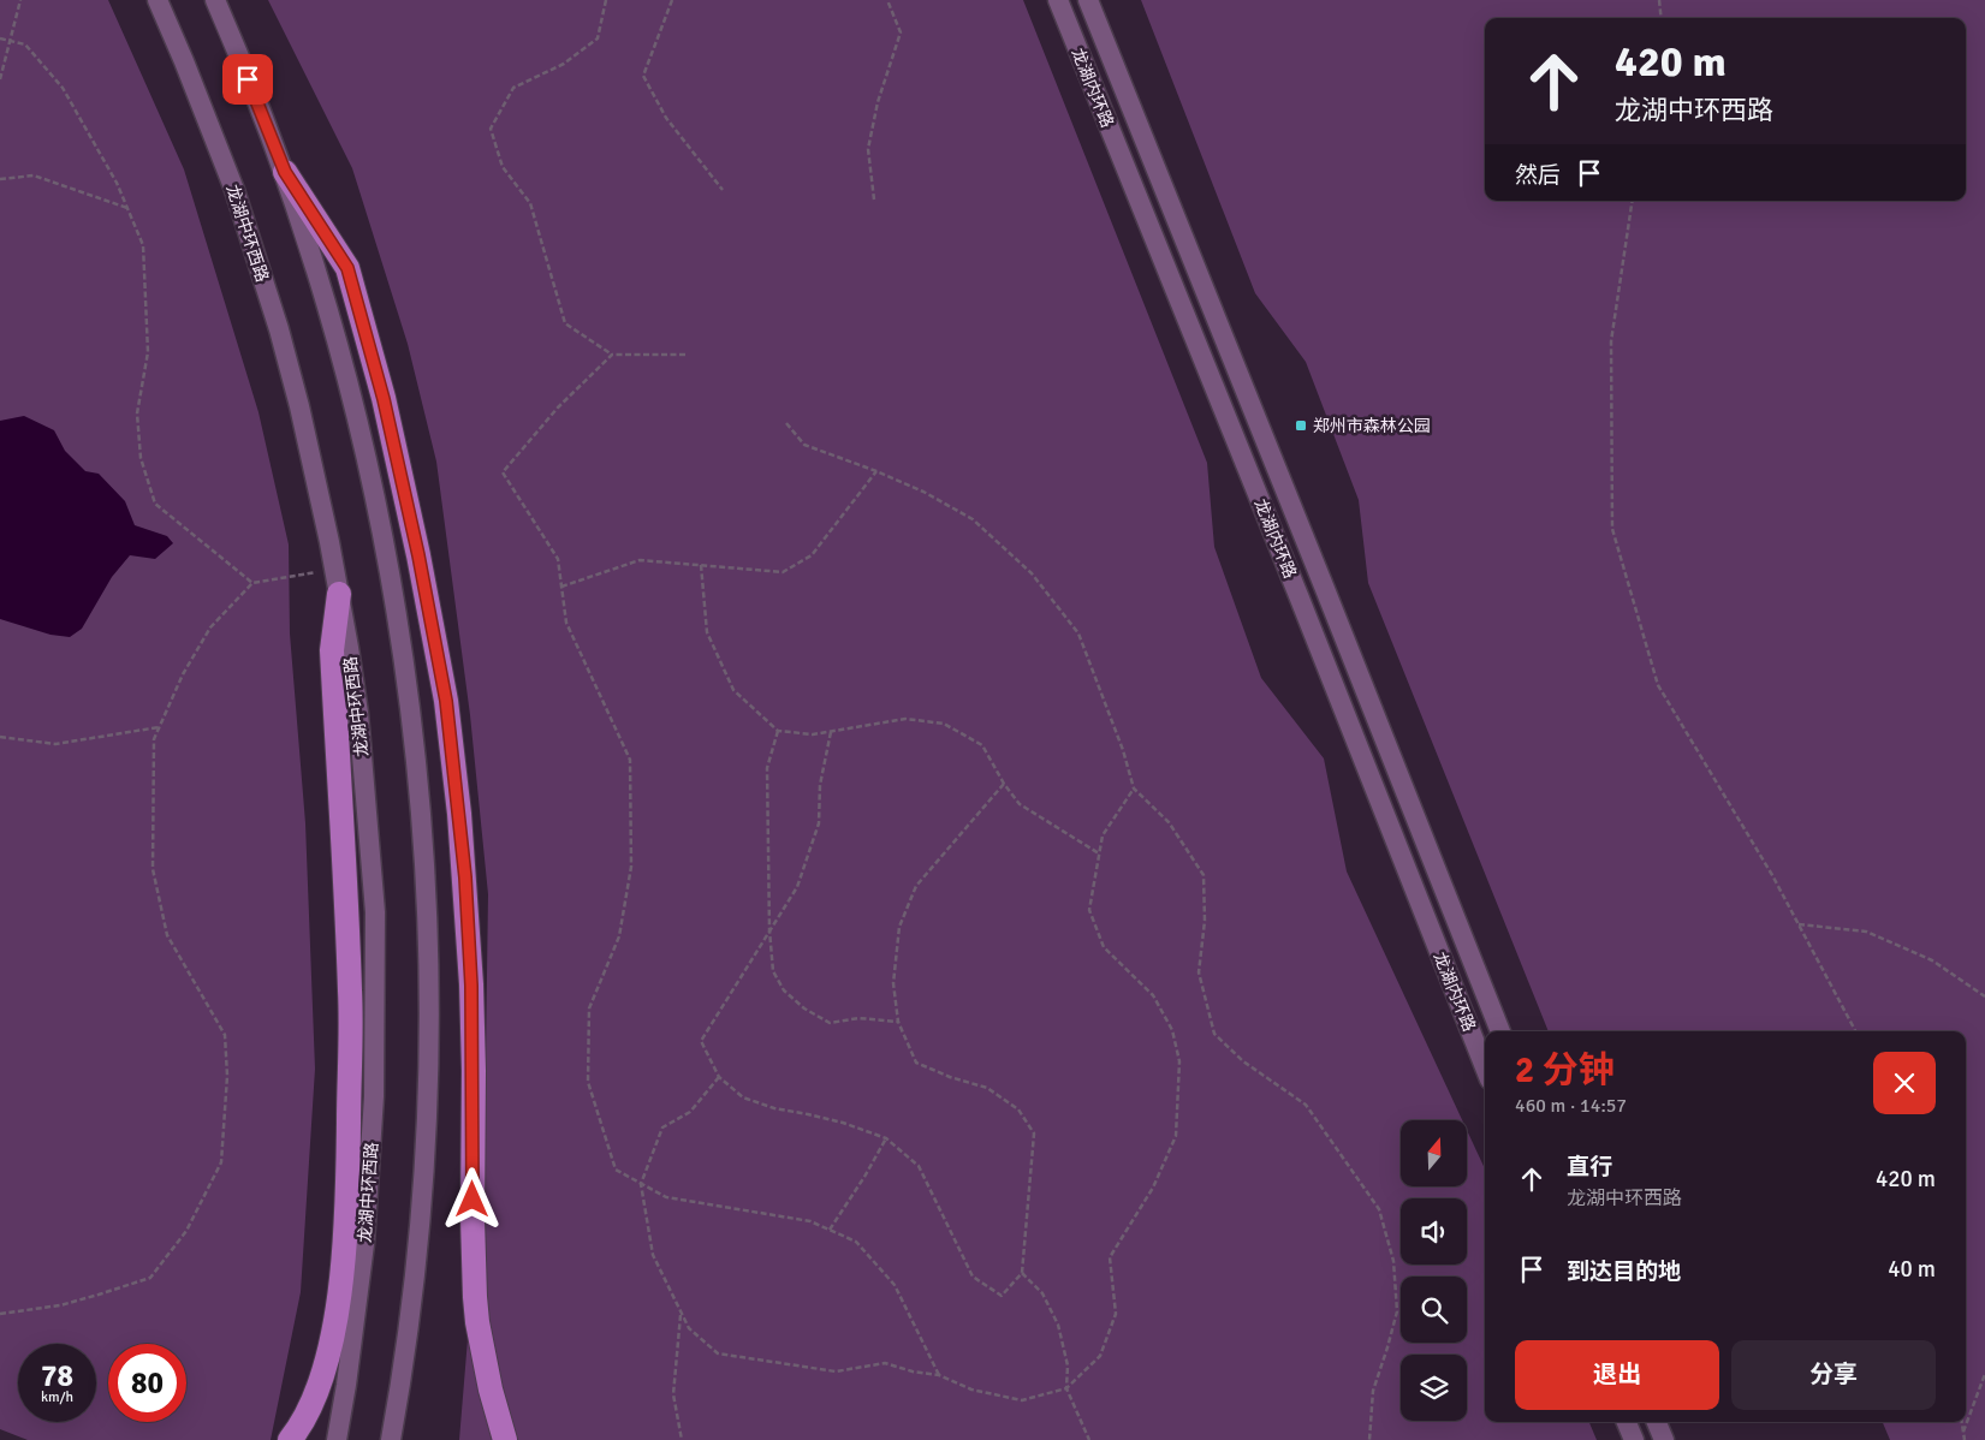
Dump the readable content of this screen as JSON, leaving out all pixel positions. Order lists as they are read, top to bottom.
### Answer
{
  "streets": {
    "main road": ["龙湖内环路", "龙湖中环西路"]
  },
  "places": {
    "transit": ["郑州市森林公园"]
  },
  "north": "top",
  "page": {
    "turn": ["420 m", "龙湖中环西路"],
    "then": "然后",
    "heading": ["2 分钟", "460 m · 14:57"],
    "list": [
      {
        "name": "直行",
        "note": "龙湖中环西路",
        "value": "420 m"
      },
      {
        "name": "到达目的地",
        "value": "40 m"
      }
    ],
    "buttons": ["退出", "分享"],
    "speed": "78 km/h",
    "limit": "80"
  }
}
